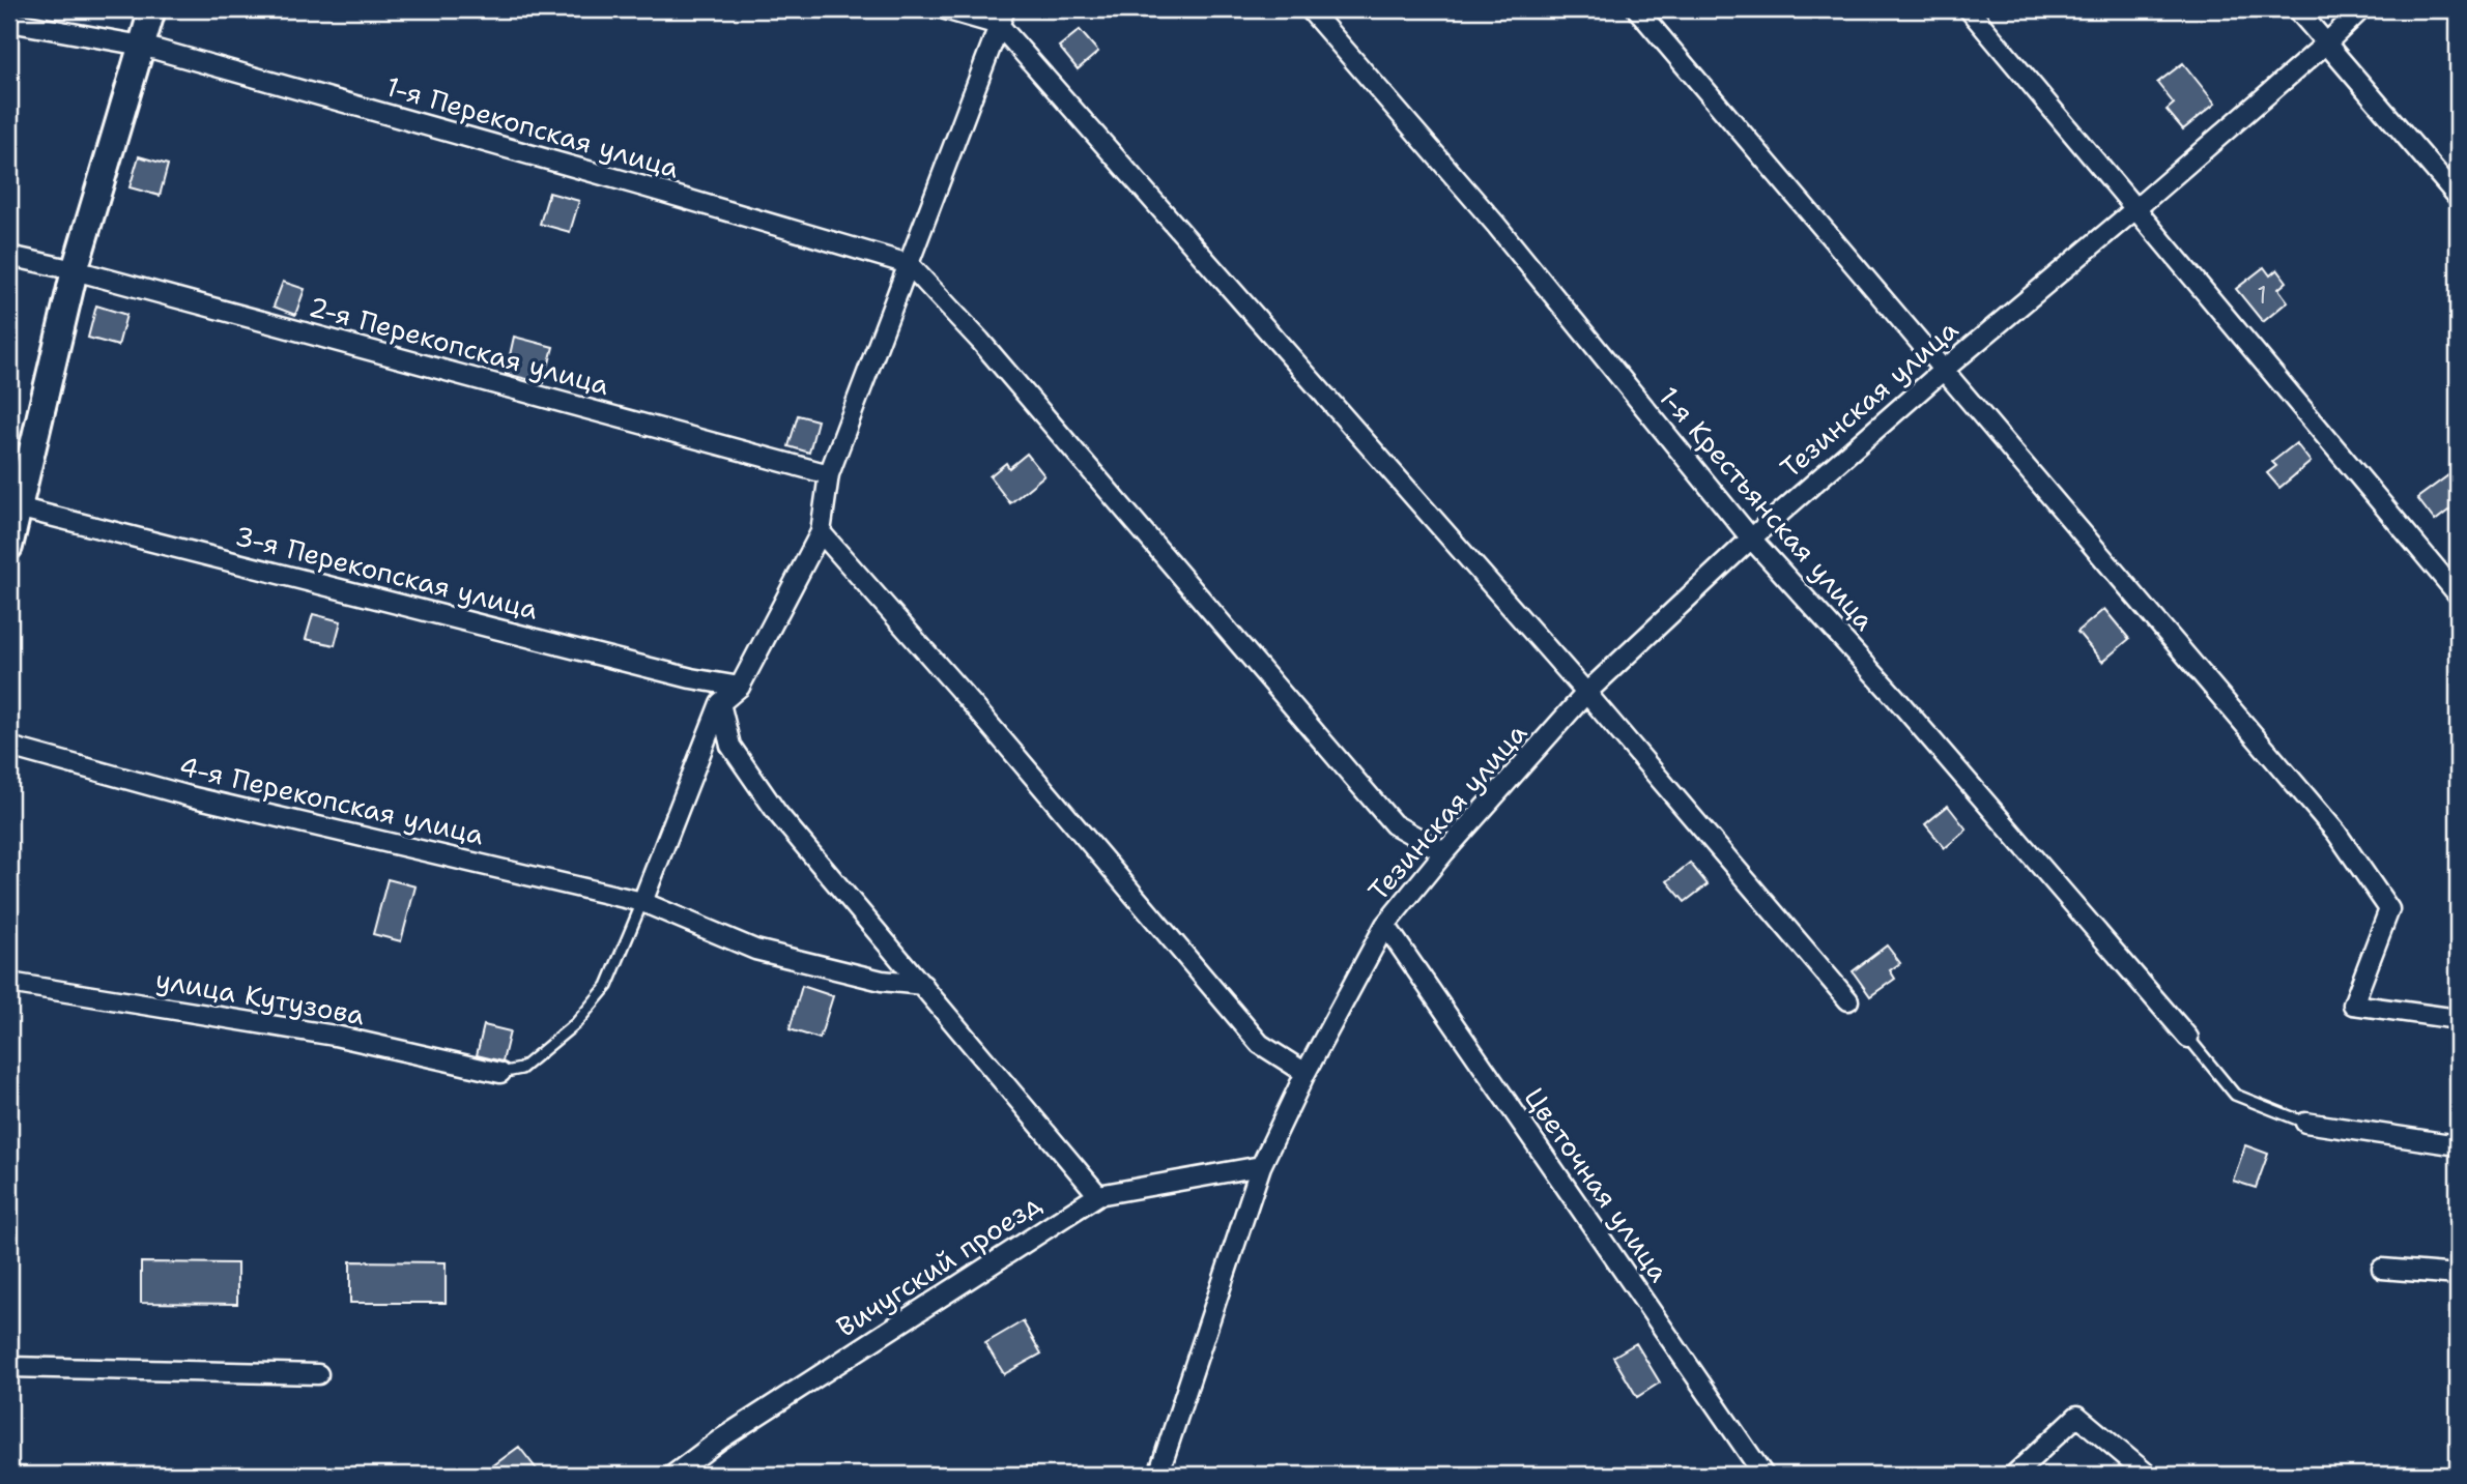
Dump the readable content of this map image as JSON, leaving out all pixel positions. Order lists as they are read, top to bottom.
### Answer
{
  "streets": {
    "street": [
      "1-я Перекопская улица",
      "2-я Перекопская улица",
      "Тезинская улица",
      "1-я Крестьянская улица",
      "3-я Перекопская улица",
      "4-я Перекопская улица",
      "улица Кутузова",
      "Цветочная улица",
      "Вичугский проезд"
    ]
  },
  "crossings": [
    ["Тезинская улица", "1-я Крестьянская улица"],
    ["Тезинская улица", "Цветочная улица"],
    ["Тезинская улица", "Вичугский проезд"]
  ],
  "house_numbers": ["1"]
}
